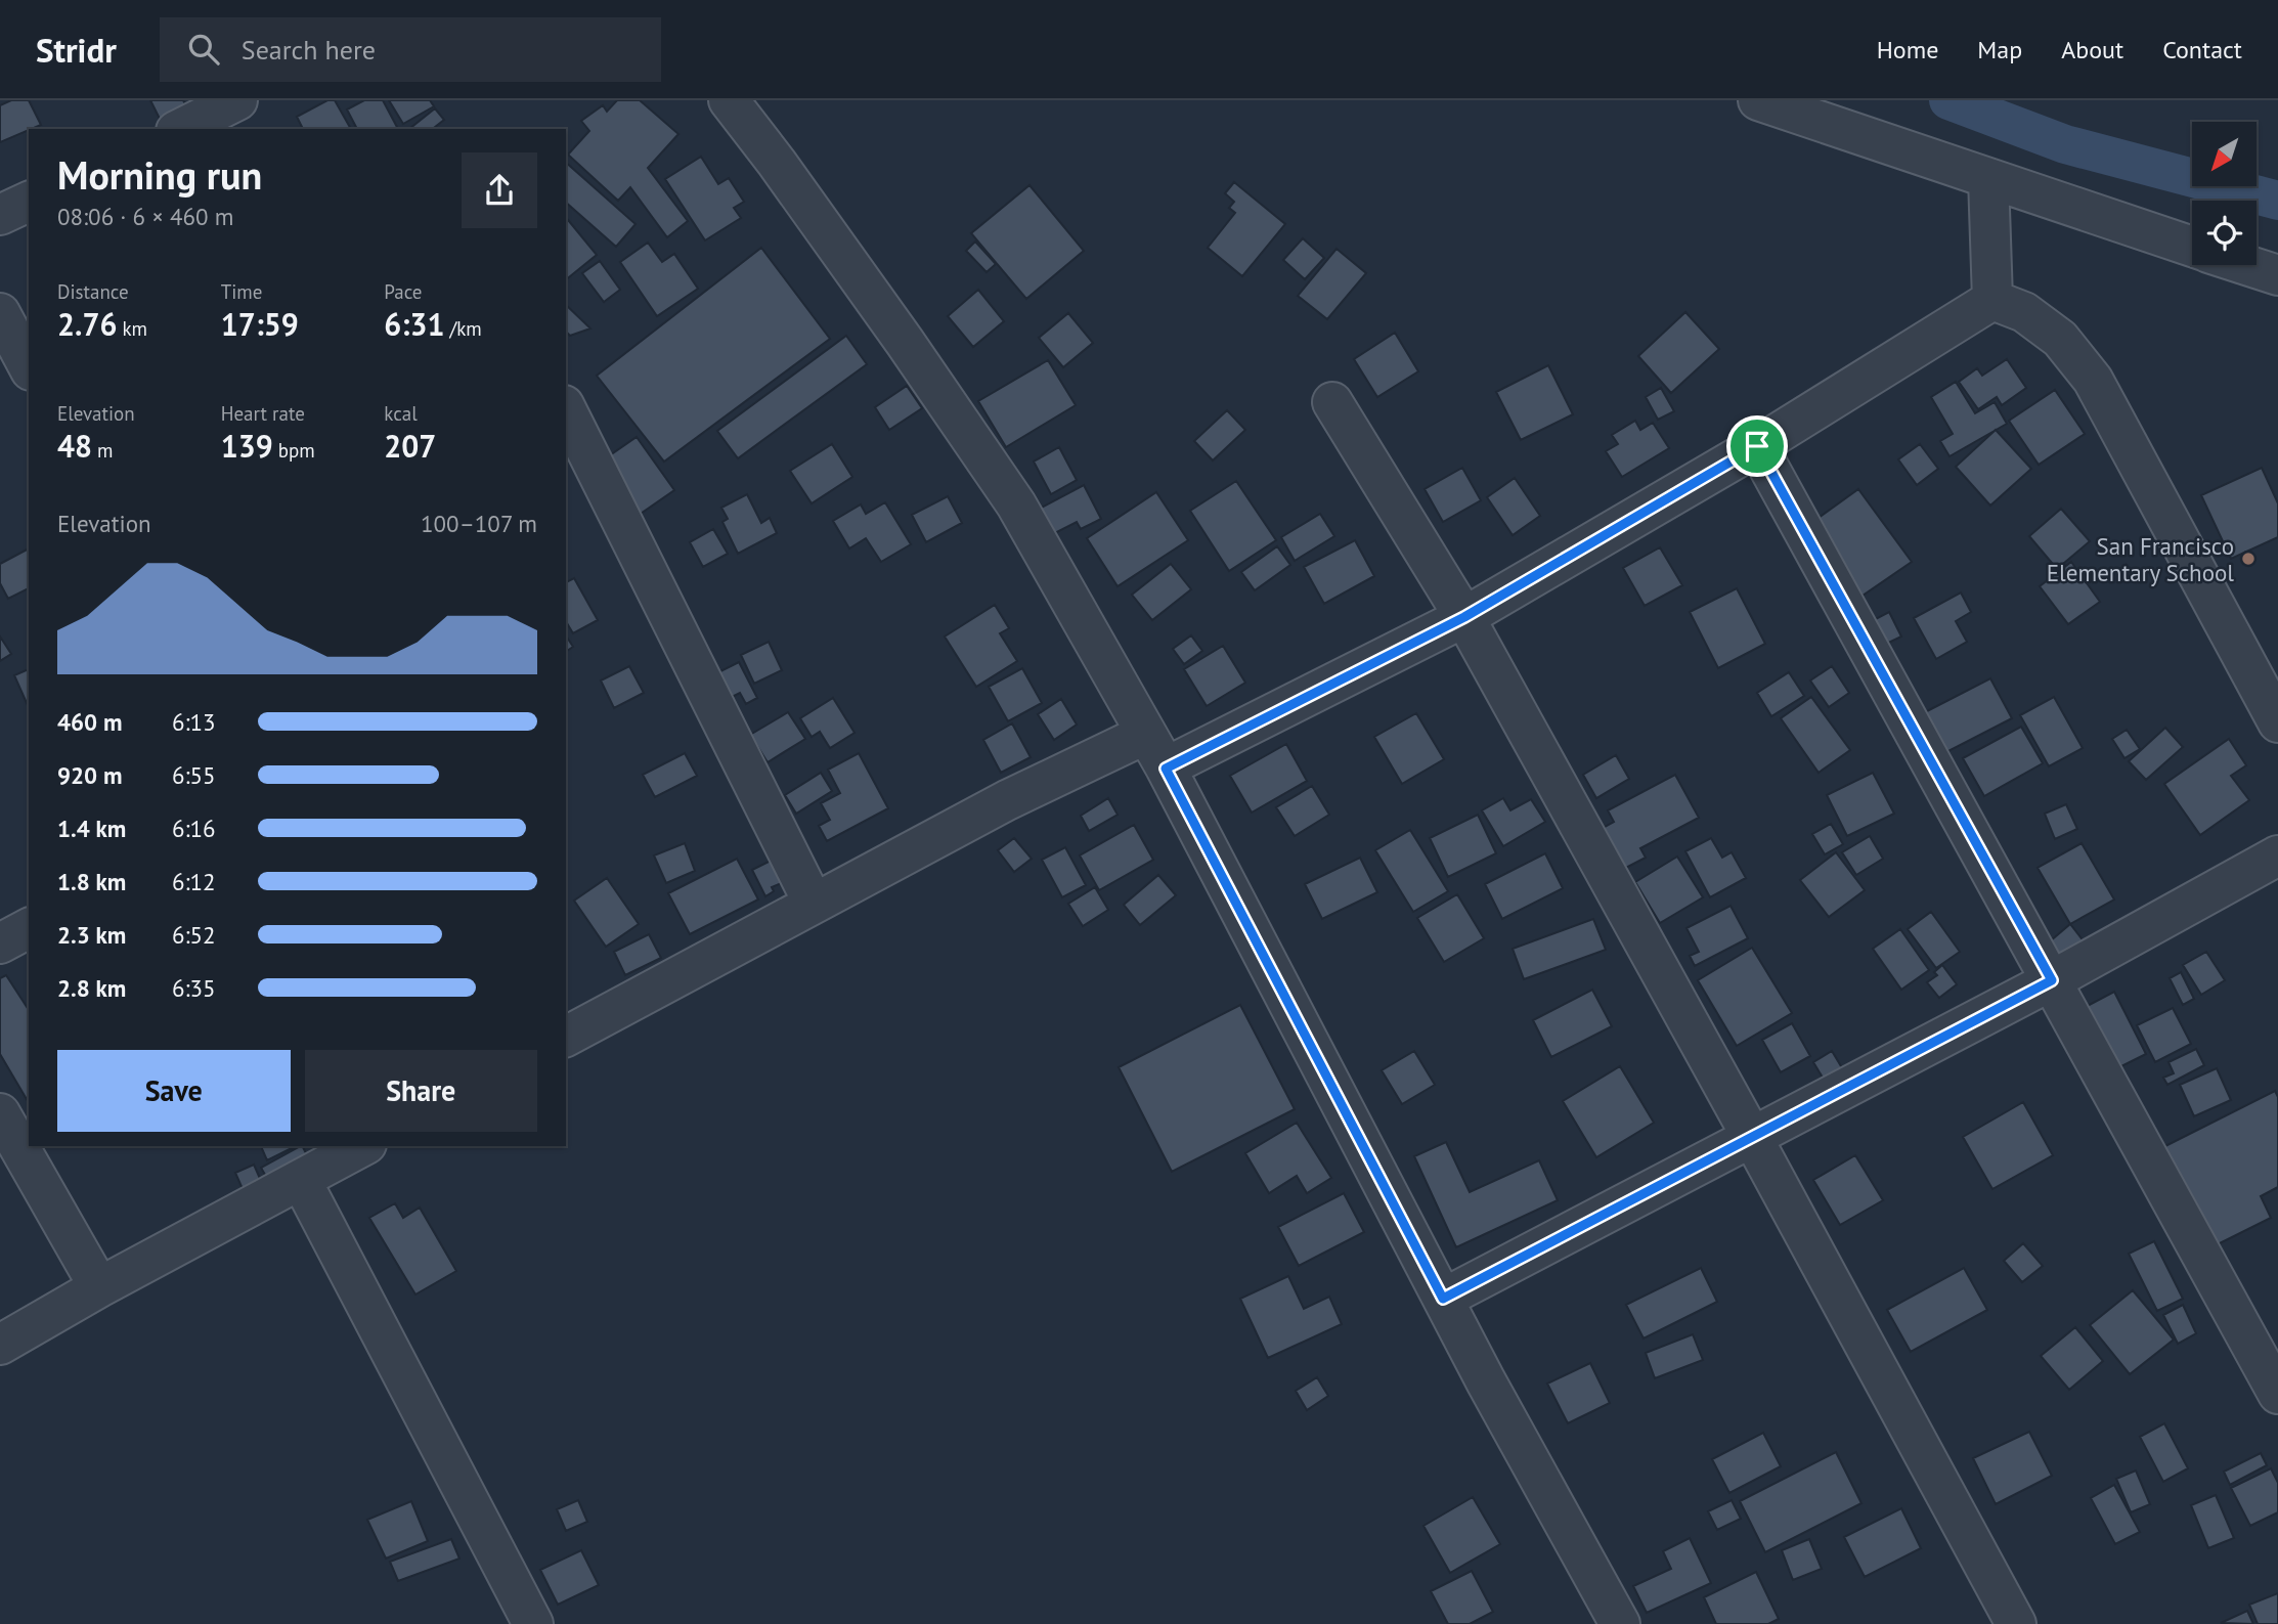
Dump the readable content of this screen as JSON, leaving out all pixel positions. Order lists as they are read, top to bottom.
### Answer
{
  "places": ["San Francisco Elementary School"],
  "north": "bottom left",
  "page": {
    "header": "Stridr",
    "search": "Search here",
    "nav": [
      "Home",
      "Map",
      "About",
      "Contact"
    ],
    "heading": ["Morning run", "08:06 · 6 × 460 m"],
    "stats": [
      ["Distance", "2.76 km"],
      ["Time", "17:59"],
      ["Pace", "6:31 /km"],
      ["Elevation", "48 m"],
      ["Heart rate", "139 bpm"],
      ["kcal", "207"]
    ],
    "chart": ["Elevation", "100–107 m"],
    "list": [
      {
        "name": "460 m",
        "note": "6:13"
      },
      {
        "name": "920 m",
        "note": "6:55"
      },
      {
        "name": "1.4 km",
        "note": "6:16"
      },
      {
        "name": "1.8 km",
        "note": "6:12"
      },
      {
        "name": "2.3 km",
        "note": "6:52"
      },
      {
        "name": "2.8 km",
        "note": "6:35"
      }
    ],
    "buttons": ["Save", "Share"]
  }
}
